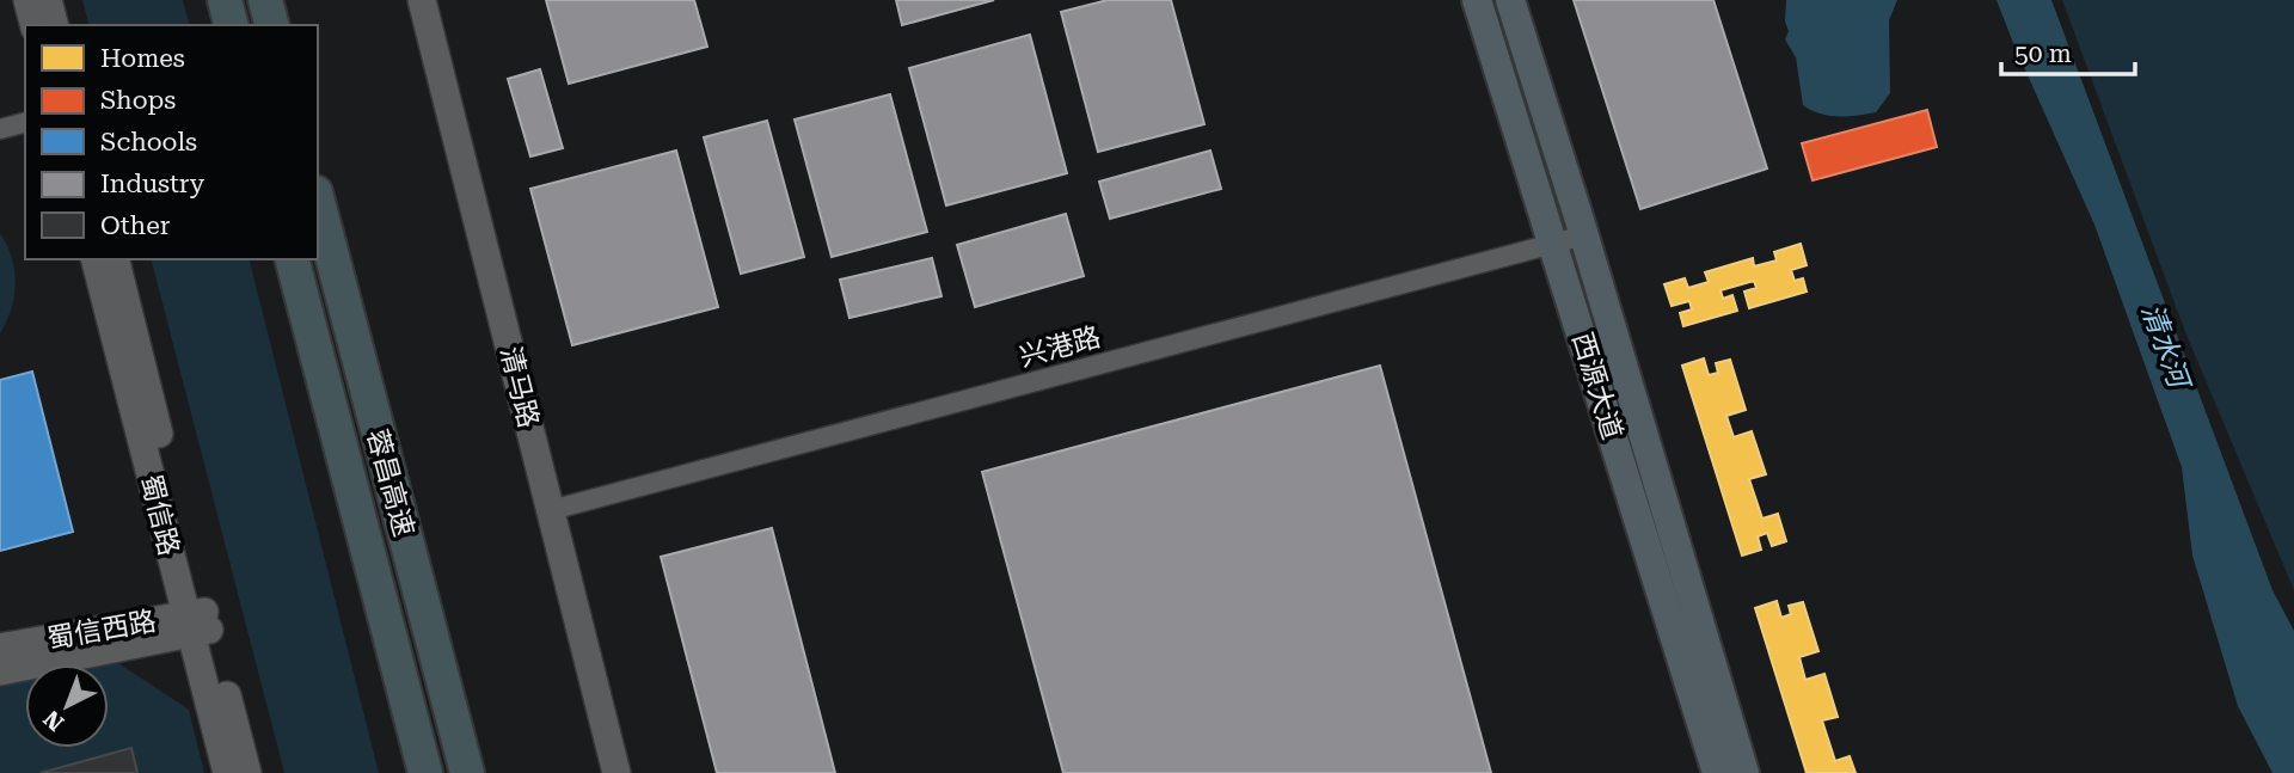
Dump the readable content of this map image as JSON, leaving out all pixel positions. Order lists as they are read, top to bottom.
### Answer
{
  "streets": {
    "highway": ["蓉昌高速"],
    "main road": ["西源大道"],
    "street": [
      "兴港路",
      "清马路",
      "蜀信路",
      "蜀信西路"
    ]
  },
  "crossings": [
    ["兴港路", "西源大道"],
    ["兴港路", "清马路"],
    ["蜀信路", "蜀信西路"]
  ],
  "water": ["清水河"],
  "legend": [
    "Homes",
    "Shops",
    "Schools",
    "Industry",
    "Other"
  ],
  "scale_bar": "50 m",
  "north": "bottom left"
}
